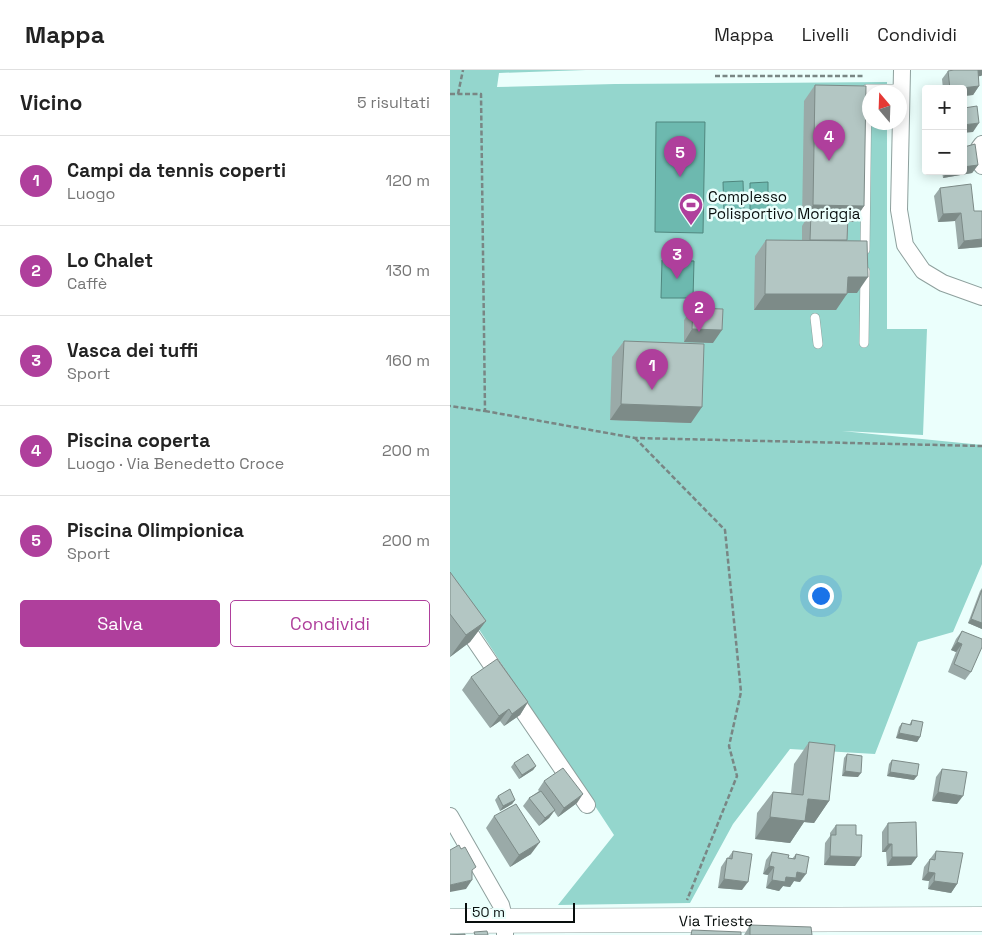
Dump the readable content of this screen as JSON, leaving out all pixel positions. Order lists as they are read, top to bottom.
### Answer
{
  "streets": {
    "street": ["Via Trieste"]
  },
  "places": {
    "sports": ["Complesso Polisportivo Moriggia"]
  },
  "scale_bar": "50 m",
  "north": "top",
  "page": {
    "header": "Mappa",
    "nav": ["Mappa", "Livelli", "Condividi"],
    "heading": ["Vicino", "5 risultati"],
    "map_buttons": ["+", "−"],
    "pins": [
      "4",
      "5",
      "3",
      "2",
      "1"
    ],
    "list": [
      {
        "mark": "1",
        "name": "Campi da tennis coperti",
        "note": "Luogo",
        "value": "120 m"
      },
      {
        "mark": "2",
        "name": "Lo Chalet",
        "note": "Caffè",
        "value": "130 m"
      },
      {
        "mark": "3",
        "name": "Vasca dei tuffi",
        "note": "Sport",
        "value": "160 m"
      },
      {
        "mark": "4",
        "name": "Piscina coperta",
        "note": "Luogo · Via Benedetto Croce",
        "value": "200 m"
      },
      {
        "mark": "5",
        "name": "Piscina Olimpionica",
        "note": "Sport",
        "value": "200 m"
      }
    ],
    "buttons": ["Salva", "Condividi"],
    "scale": "50 m"
  }
}
